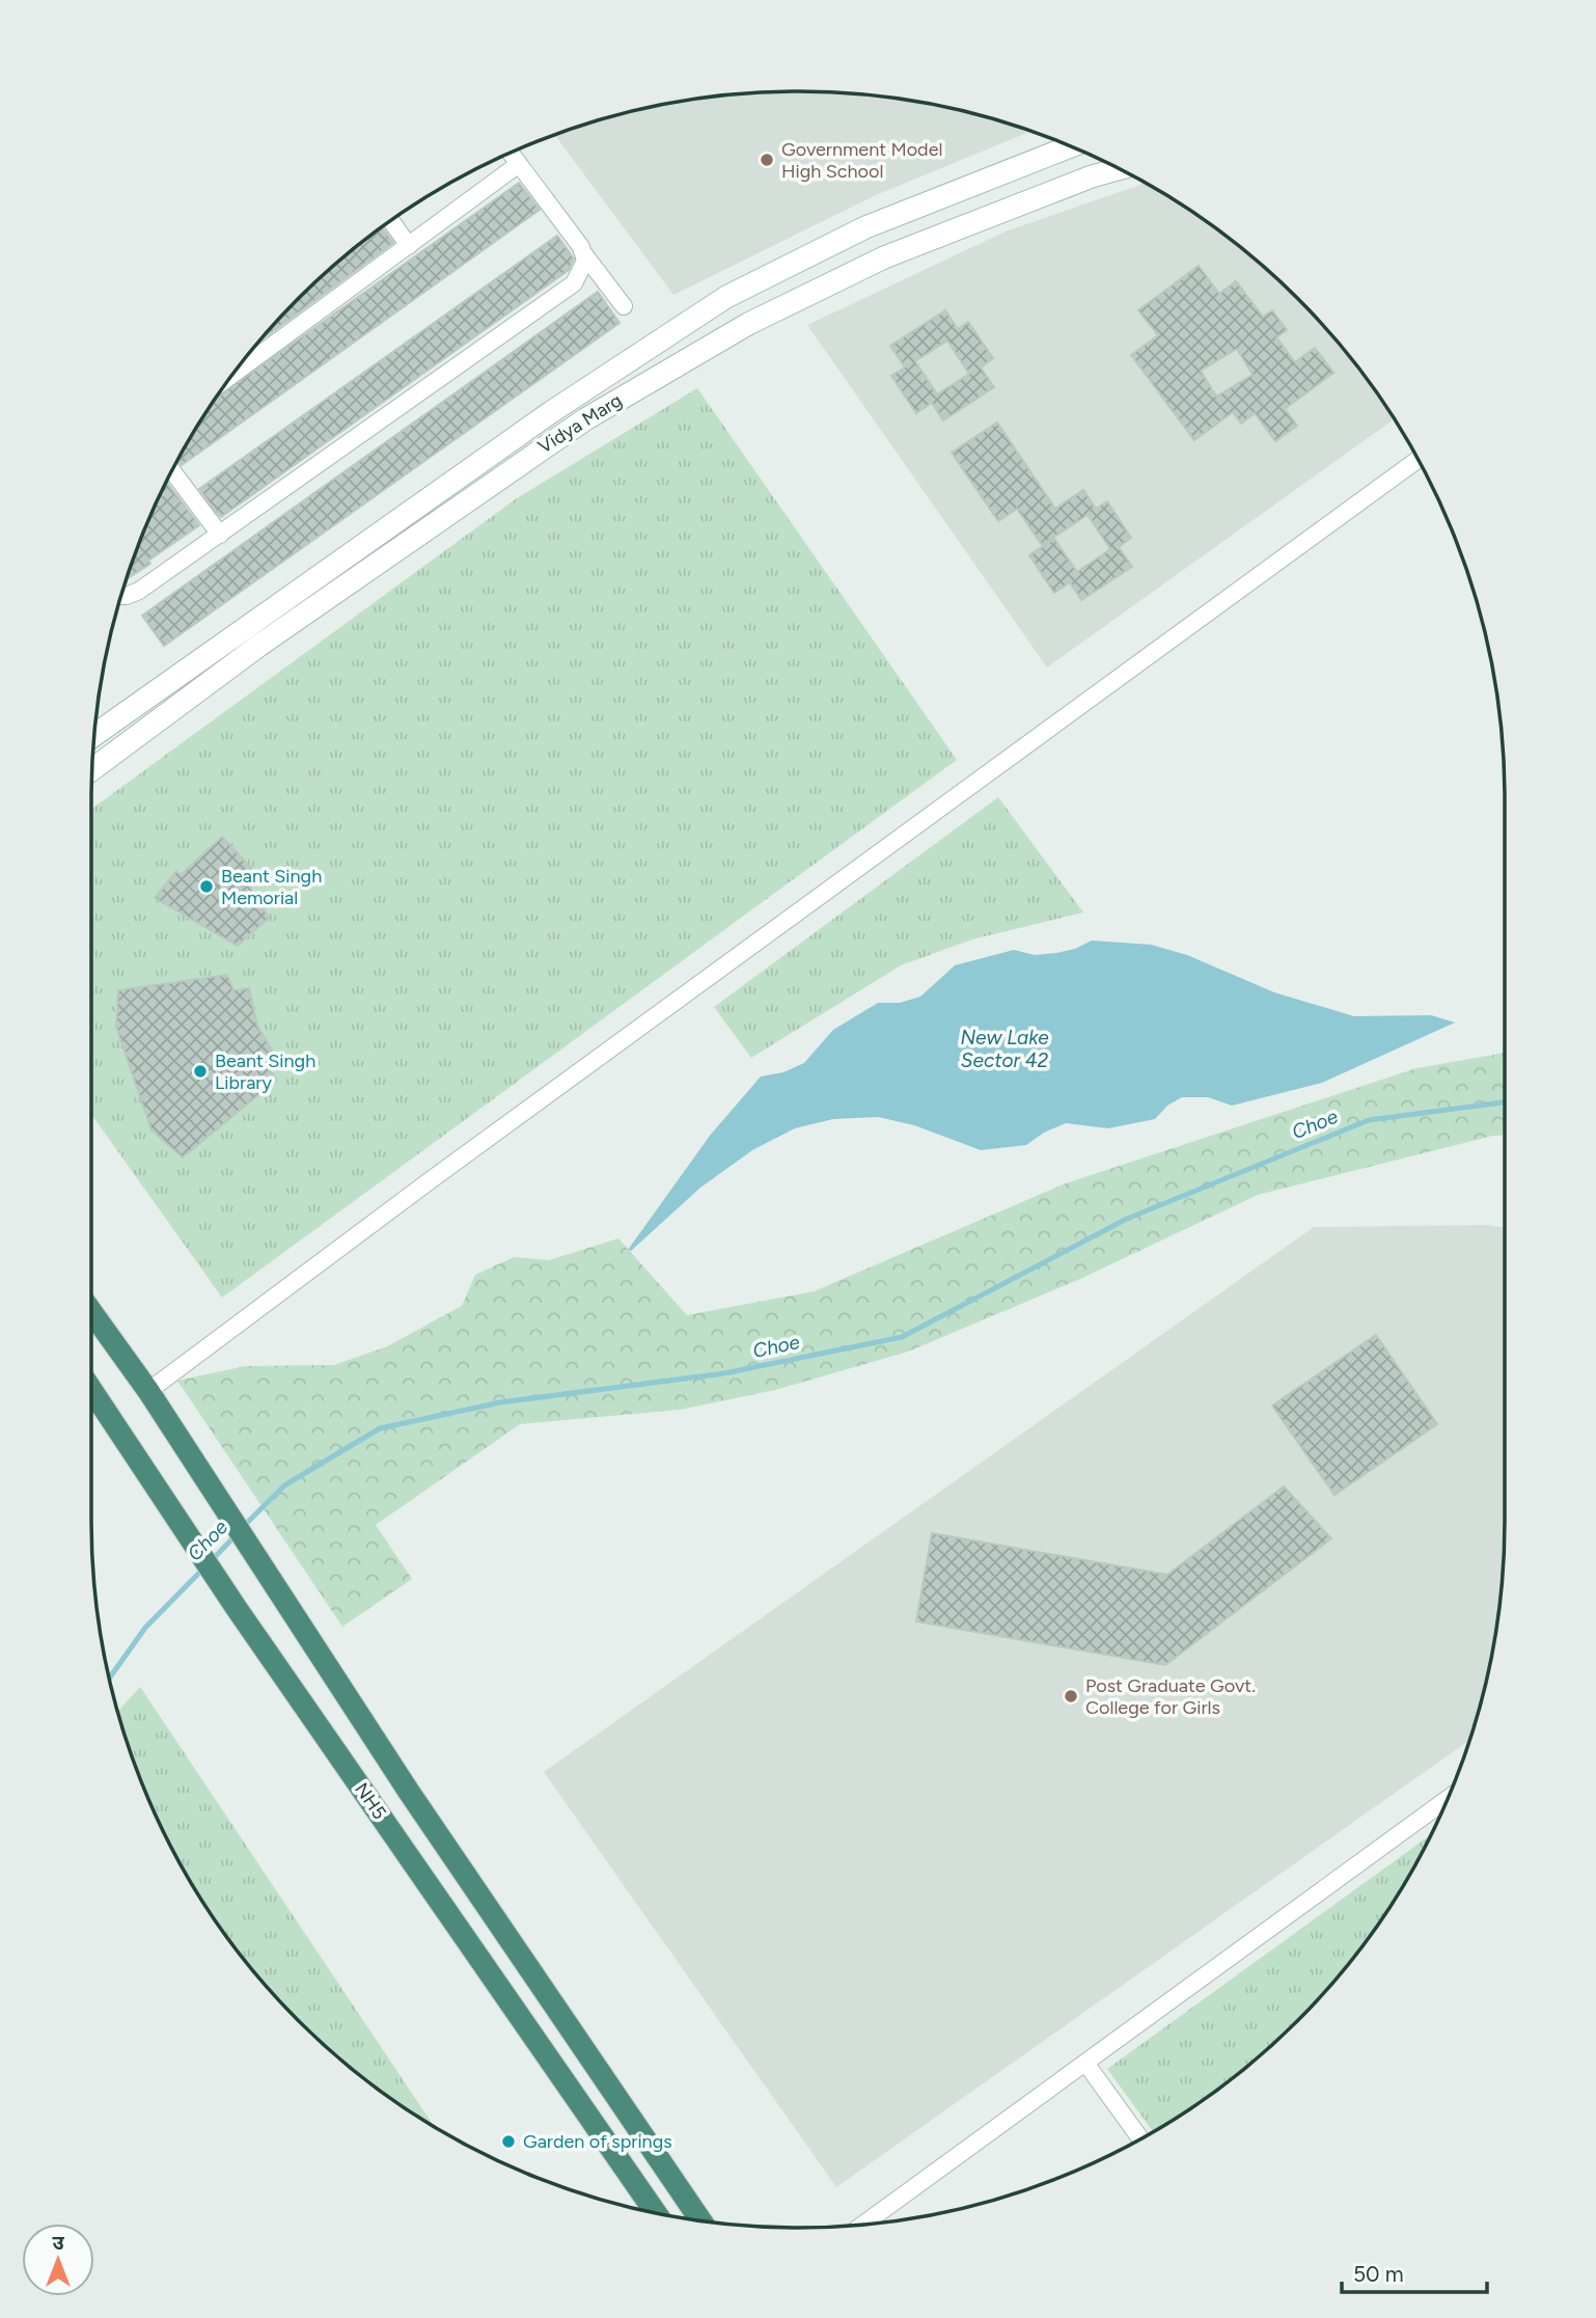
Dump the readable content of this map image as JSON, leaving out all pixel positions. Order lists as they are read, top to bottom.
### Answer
{
  "streets": {
    "highway": ["NH5"],
    "main road": ["Vidya Marg"]
  },
  "water": ["New Lake Sector 42", "Choe"],
  "places": [
    "Government Model High School",
    "Beant Singh Memorial",
    "Beant Singh Library",
    "Post Graduate Govt. College for Girls",
    "Garden of springs"
  ],
  "scale_bar": "50 m",
  "north": "top"
}
